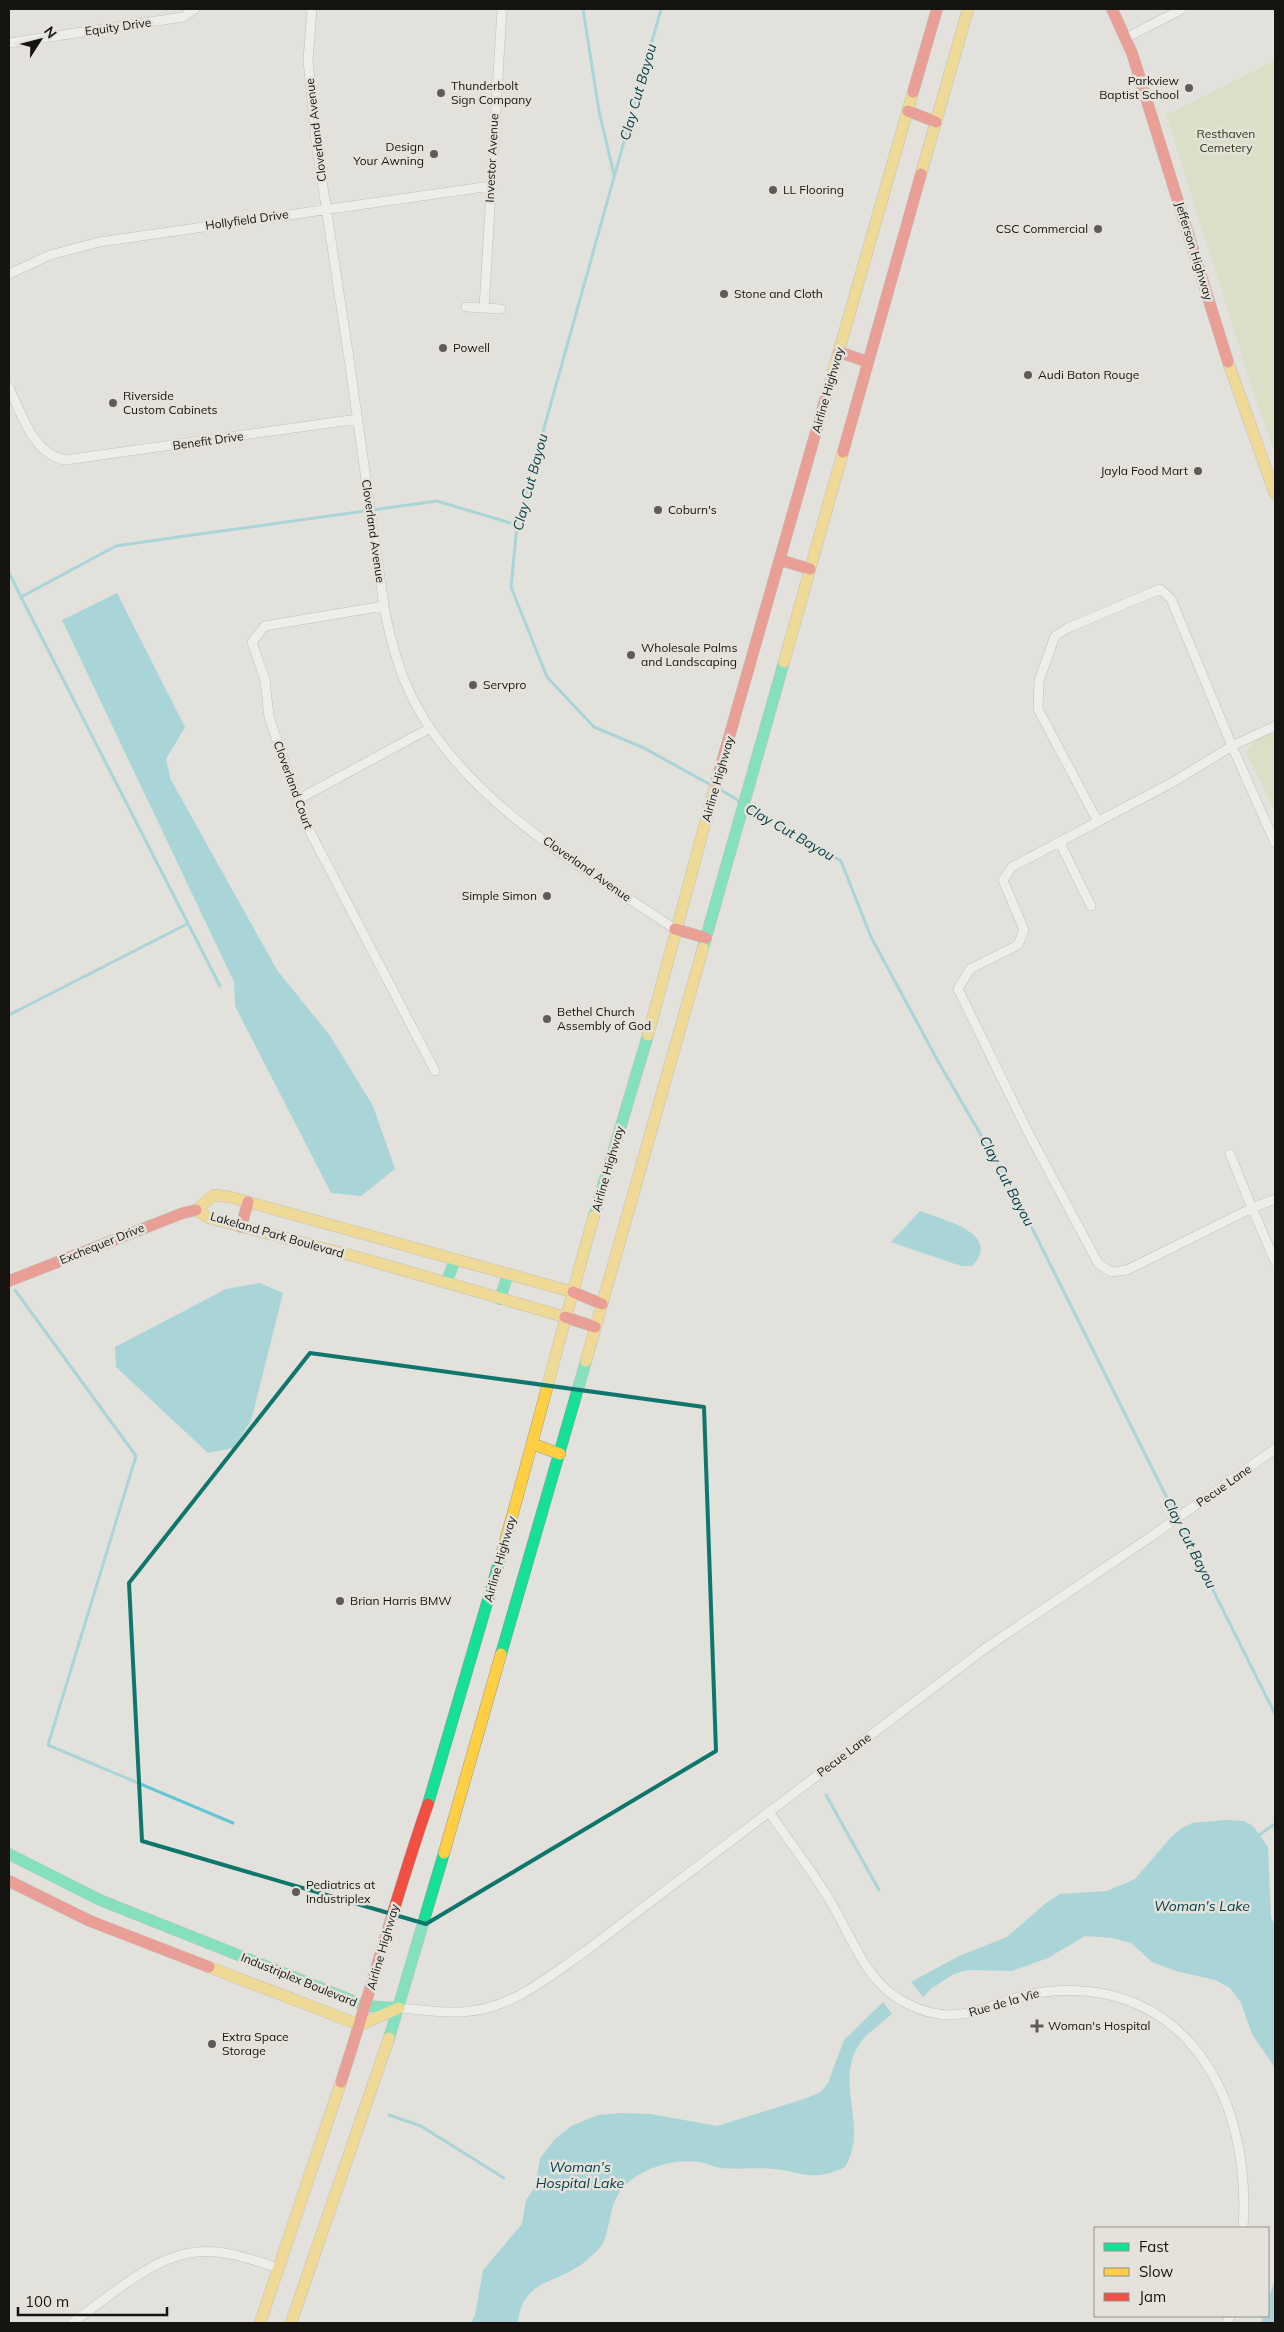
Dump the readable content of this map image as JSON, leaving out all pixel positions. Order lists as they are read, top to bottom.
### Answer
{
  "streets": {
    "main road": [
      "Jefferson Highway",
      "Airline Highway",
      "Lakeland Park Boulevard",
      "Exchequer Drive",
      "Industriplex Boulevard"
    ],
    "street": [
      "Equity Drive",
      "Cloverland Avenue",
      "Investor Avenue",
      "Hollyfield Drive",
      "Benefit Drive",
      "Cloverland Court",
      "Pecue Lane",
      "Rue de la Vie"
    ]
  },
  "crossings": [
    ["Cloverland Avenue", "Hollyfield Drive"],
    ["Cloverland Avenue", "Airline Highway"],
    ["Cloverland Avenue", "Benefit Drive"],
    ["Cloverland Avenue", "Cloverland Court"],
    ["Investor Avenue", "Hollyfield Drive"],
    ["Airline Highway", "Lakeland Park Boulevard"],
    ["Airline Highway", "Industriplex Boulevard"],
    ["Lakeland Park Boulevard", "Exchequer Drive"],
    ["Pecue Lane", "Industriplex Boulevard"],
    ["Pecue Lane", "Rue de la Vie"]
  ],
  "water": ["Clay Cut Bayou", "Woman's Lake", "Woman's Hospital Lake"],
  "parks": ["Resthaven Cemetery"],
  "places": {
    "other": [
      "Parkview Baptist School",
      "Thunderbolt Sign Company",
      "Design Your Awning",
      "LL Flooring",
      "CSC Commercial",
      "Stone and Cloth",
      "Powell",
      "Audi Baton Rouge",
      "Riverside Custom Cabinets",
      "Jayla Food Mart",
      "Coburn's",
      "Wholesale Palms and Landscaping",
      "Servpro",
      "Simple Simon",
      "Bethel Church Assembly of God",
      "Brian Harris BMW",
      "Pediatrics at Industriplex",
      "Extra Space Storage"
    ],
    "health": ["Woman's Hospital"]
  },
  "legend": ["Fast", "Slow", "Jam"],
  "scale_bar": "100 m",
  "north": "top right"
}
